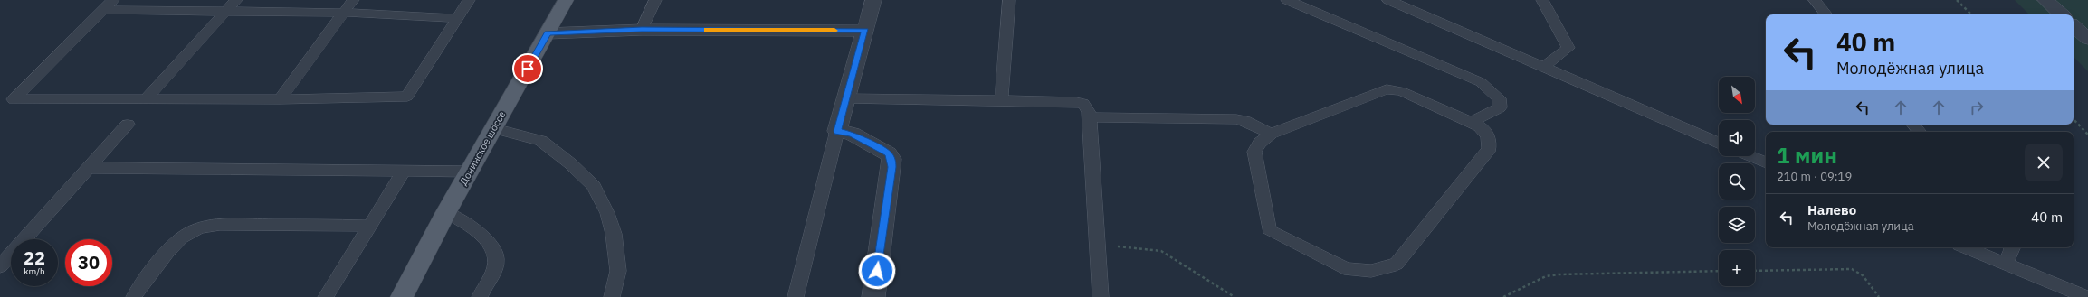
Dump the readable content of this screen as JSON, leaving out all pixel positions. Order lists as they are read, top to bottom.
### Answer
{
  "streets": {
    "main road": ["Донинское шоссе"]
  },
  "north": "bottom right",
  "page": {
    "turn": ["40 m", "Молодёжная улица"],
    "map_buttons": "+",
    "heading": ["1 мин", "210 m · 09:19"],
    "list": [
      {
        "name": "Налево",
        "note": "Молодёжная улица",
        "value": "40 m"
      }
    ],
    "speed": "22 km/h",
    "limit": "30"
  }
}
